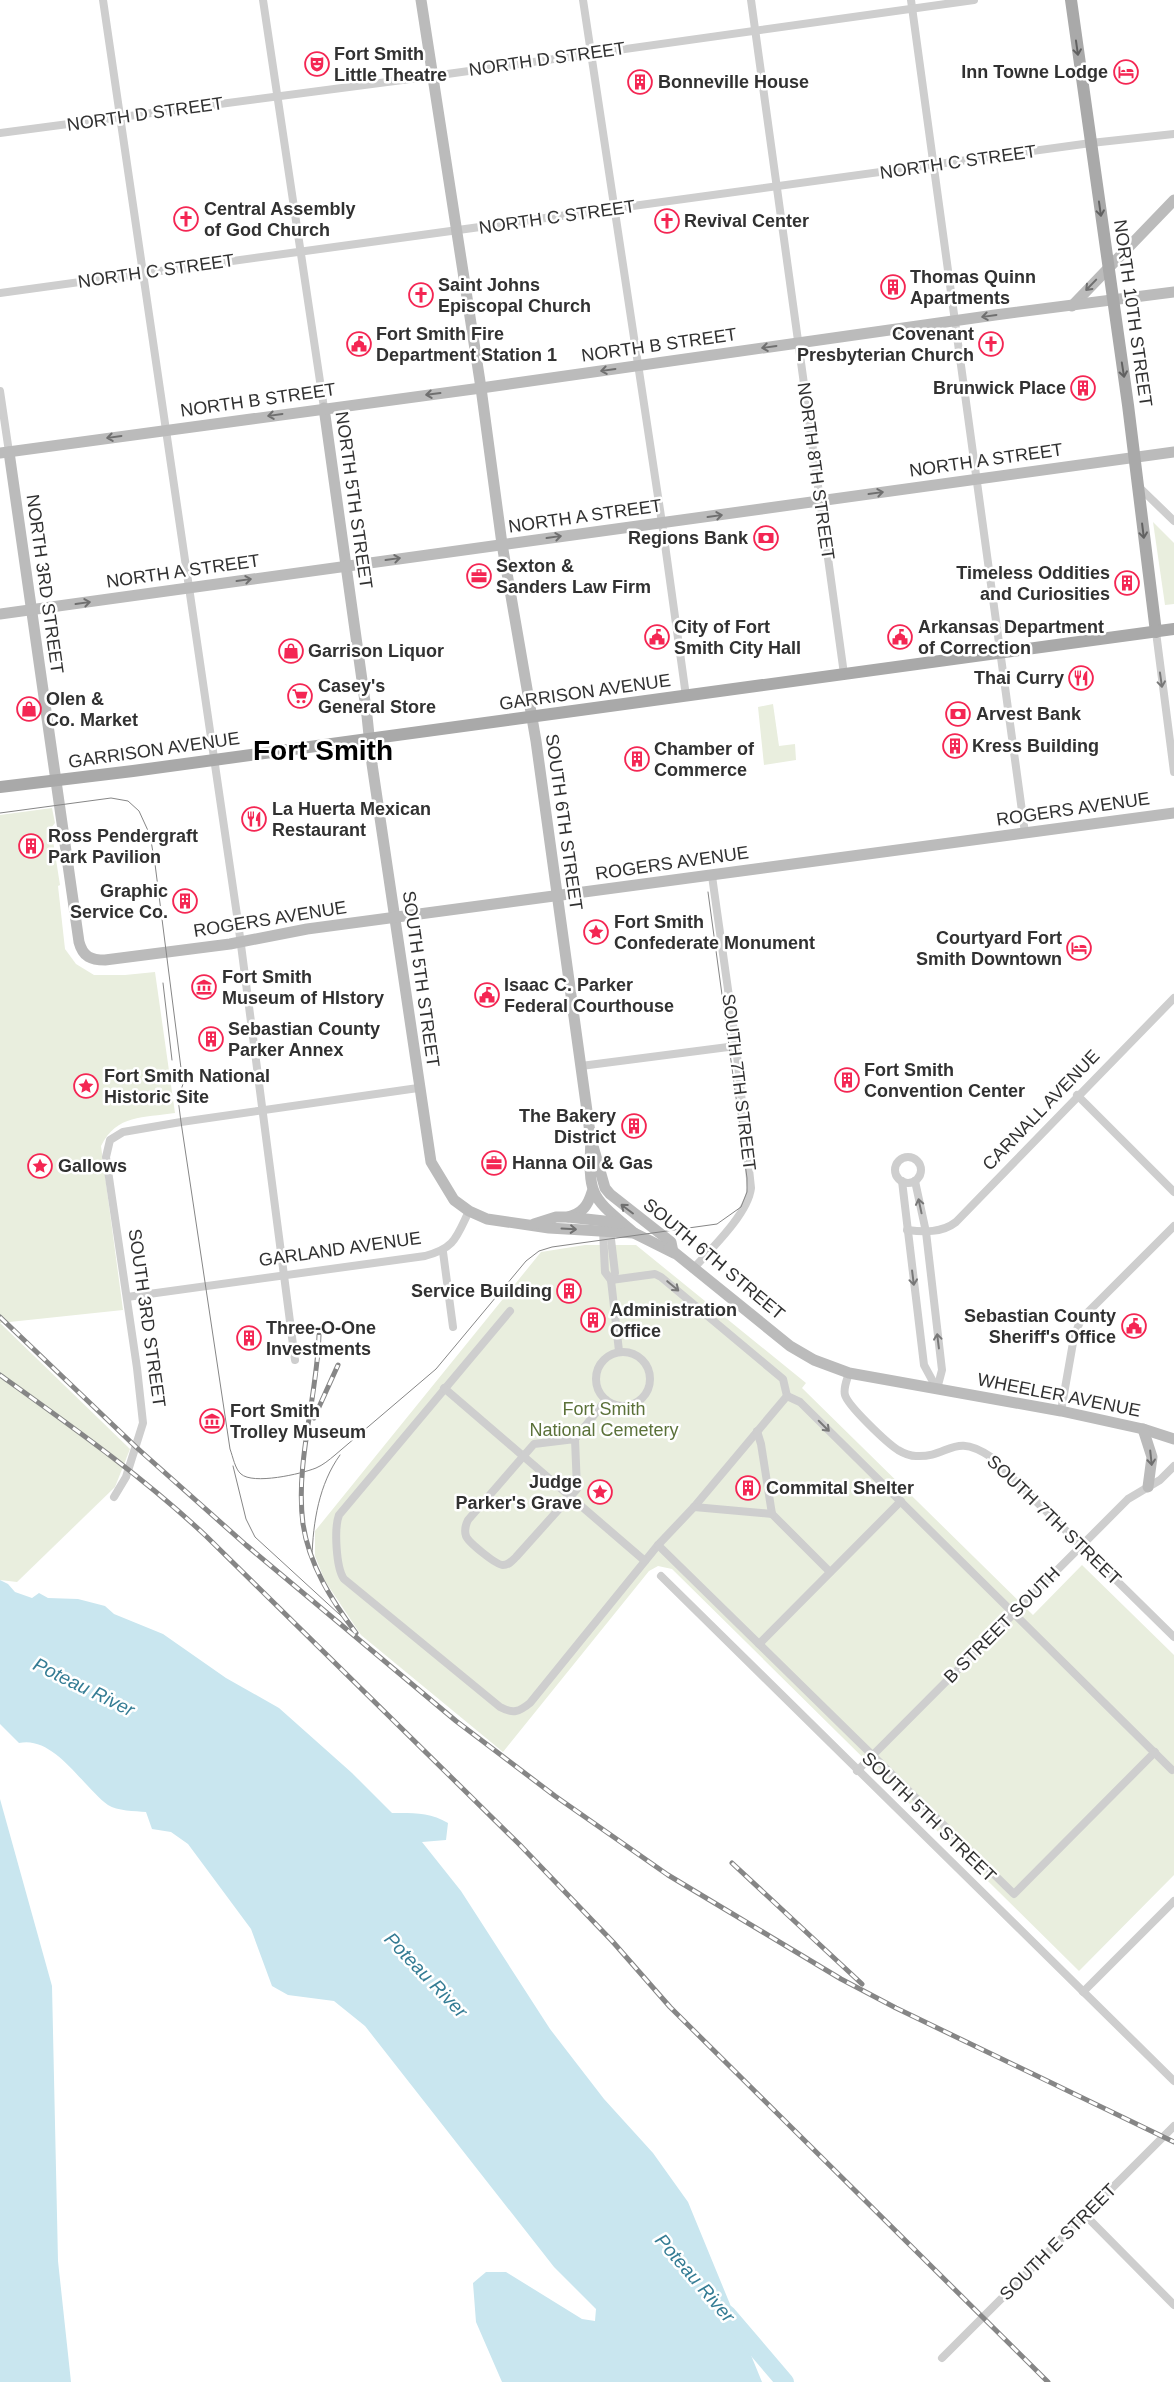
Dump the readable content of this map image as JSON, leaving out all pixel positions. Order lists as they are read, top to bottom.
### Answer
{
  "streets": {
    "main road": ["NORTH 10TH STREET", "GARRISON AVENUE"],
    "street": [
      "NORTH D STREET",
      "NORTH C STREET",
      "NORTH B STREET",
      "NORTH A STREET",
      "NORTH 8TH STREET",
      "NORTH 5TH STREET",
      "NORTH 3RD STREET",
      "ROGERS AVENUE",
      "SOUTH 6TH STREET",
      "SOUTH 5TH STREET",
      "SOUTH 7TH STREET",
      "CARNALL AVENUE",
      "GARLAND AVENUE",
      "SOUTH 3RD STREET",
      "WHEELER AVENUE",
      "B STREET SOUTH",
      "SOUTH E STREET"
    ]
  },
  "crossings": [
    ["NORTH D STREET", "NORTH 8TH STREET"],
    ["NORTH D STREET", "NORTH 5TH STREET"],
    ["NORTH D STREET", "SOUTH 6TH STREET"],
    ["NORTH C STREET", "NORTH 10TH STREET"],
    ["NORTH C STREET", "NORTH 8TH STREET"],
    ["NORTH C STREET", "NORTH 5TH STREET"],
    ["NORTH C STREET", "SOUTH 6TH STREET"],
    ["NORTH 10TH STREET", "NORTH B STREET"],
    ["NORTH 10TH STREET", "NORTH A STREET"],
    ["NORTH 10TH STREET", "GARRISON AVENUE"],
    ["NORTH B STREET", "NORTH 8TH STREET"],
    ["NORTH B STREET", "NORTH 5TH STREET"],
    ["NORTH B STREET", "NORTH 3RD STREET"],
    ["NORTH B STREET", "SOUTH 6TH STREET"],
    ["NORTH A STREET", "NORTH 8TH STREET"],
    ["NORTH A STREET", "NORTH 5TH STREET"],
    ["NORTH A STREET", "NORTH 3RD STREET"],
    ["NORTH A STREET", "SOUTH 6TH STREET"],
    ["NORTH 8TH STREET", "GARRISON AVENUE"],
    ["NORTH 5TH STREET", "GARRISON AVENUE"],
    ["NORTH 5TH STREET", "SOUTH 5TH STREET"],
    ["NORTH 3RD STREET", "GARRISON AVENUE"],
    ["NORTH 3RD STREET", "ROGERS AVENUE"],
    ["GARRISON AVENUE", "ROGERS AVENUE"],
    ["GARRISON AVENUE", "SOUTH 6TH STREET"],
    ["GARRISON AVENUE", "SOUTH 5TH STREET"],
    ["ROGERS AVENUE", "SOUTH 6TH STREET"],
    ["ROGERS AVENUE", "SOUTH 5TH STREET"],
    ["ROGERS AVENUE", "SOUTH 7TH STREET"],
    ["SOUTH 6TH STREET", "SOUTH 7TH STREET"],
    ["SOUTH 5TH STREET", "GARLAND AVENUE"],
    ["SOUTH 5TH STREET", "B STREET SOUTH"],
    ["SOUTH 7TH STREET", "B STREET SOUTH"],
    ["GARLAND AVENUE", "SOUTH 3RD STREET"]
  ],
  "one_way": ["NORTH 10TH STREET", "NORTH B STREET", "NORTH A STREET"],
  "districts": ["Fort Smith"],
  "water": ["Poteau River"],
  "parks": ["Fort Smith National Cemetery"],
  "places": {
    "theatre": ["Fort Smith Little Theatre"],
    "hotel": ["Inn Towne Lodge", "Courtyard Fort Smith Downtown"],
    "building": [
      "Bonneville House",
      "Thomas Quinn Apartments",
      "Brunwick Place",
      "Timeless Oddities and Curiosities",
      "Kress Building",
      "Chamber of Commerce",
      "Ross Pendergraft Park Pavilion",
      "Graphic Service Co.",
      "Sebastian County Parker Annex",
      "Fort Smith Convention Center",
      "The Bakery District",
      "Service Building",
      "Administration Office",
      "Three-O-One Investments",
      "Commital Shelter"
    ],
    "church": [
      "Central Assembly of God Church",
      "Revival Center",
      "Saint Johns Episcopal Church",
      "Covenant Presbyterian Church"
    ],
    "public building": [
      "Fort Smith Fire Department Station 1",
      "City of Fort Smith City Hall",
      "Arkansas Department of Correction",
      "Isaac C. Parker Federal Courthouse",
      "Sebastian County Sheriff's Office"
    ],
    "bank": ["Regions Bank", "Arvest Bank"],
    "office": ["Sexton & Sanders Law Firm", "Hanna Oil & Gas"],
    "shop": ["Garrison Liquor", "Olen & Co. Market"],
    "restaurant": ["Thai Curry", "La Huerta Mexican Restaurant"],
    "supermarket": ["Casey's General Store"],
    "place": [
      "Fort Smith Confederate Monument",
      "Fort Smith National Historic Site",
      "Gallows",
      "Judge Parker's Grave"
    ],
    "museum": ["Fort Smith Museum of HIstory", "Fort Smith Trolley Museum"]
  }
}
